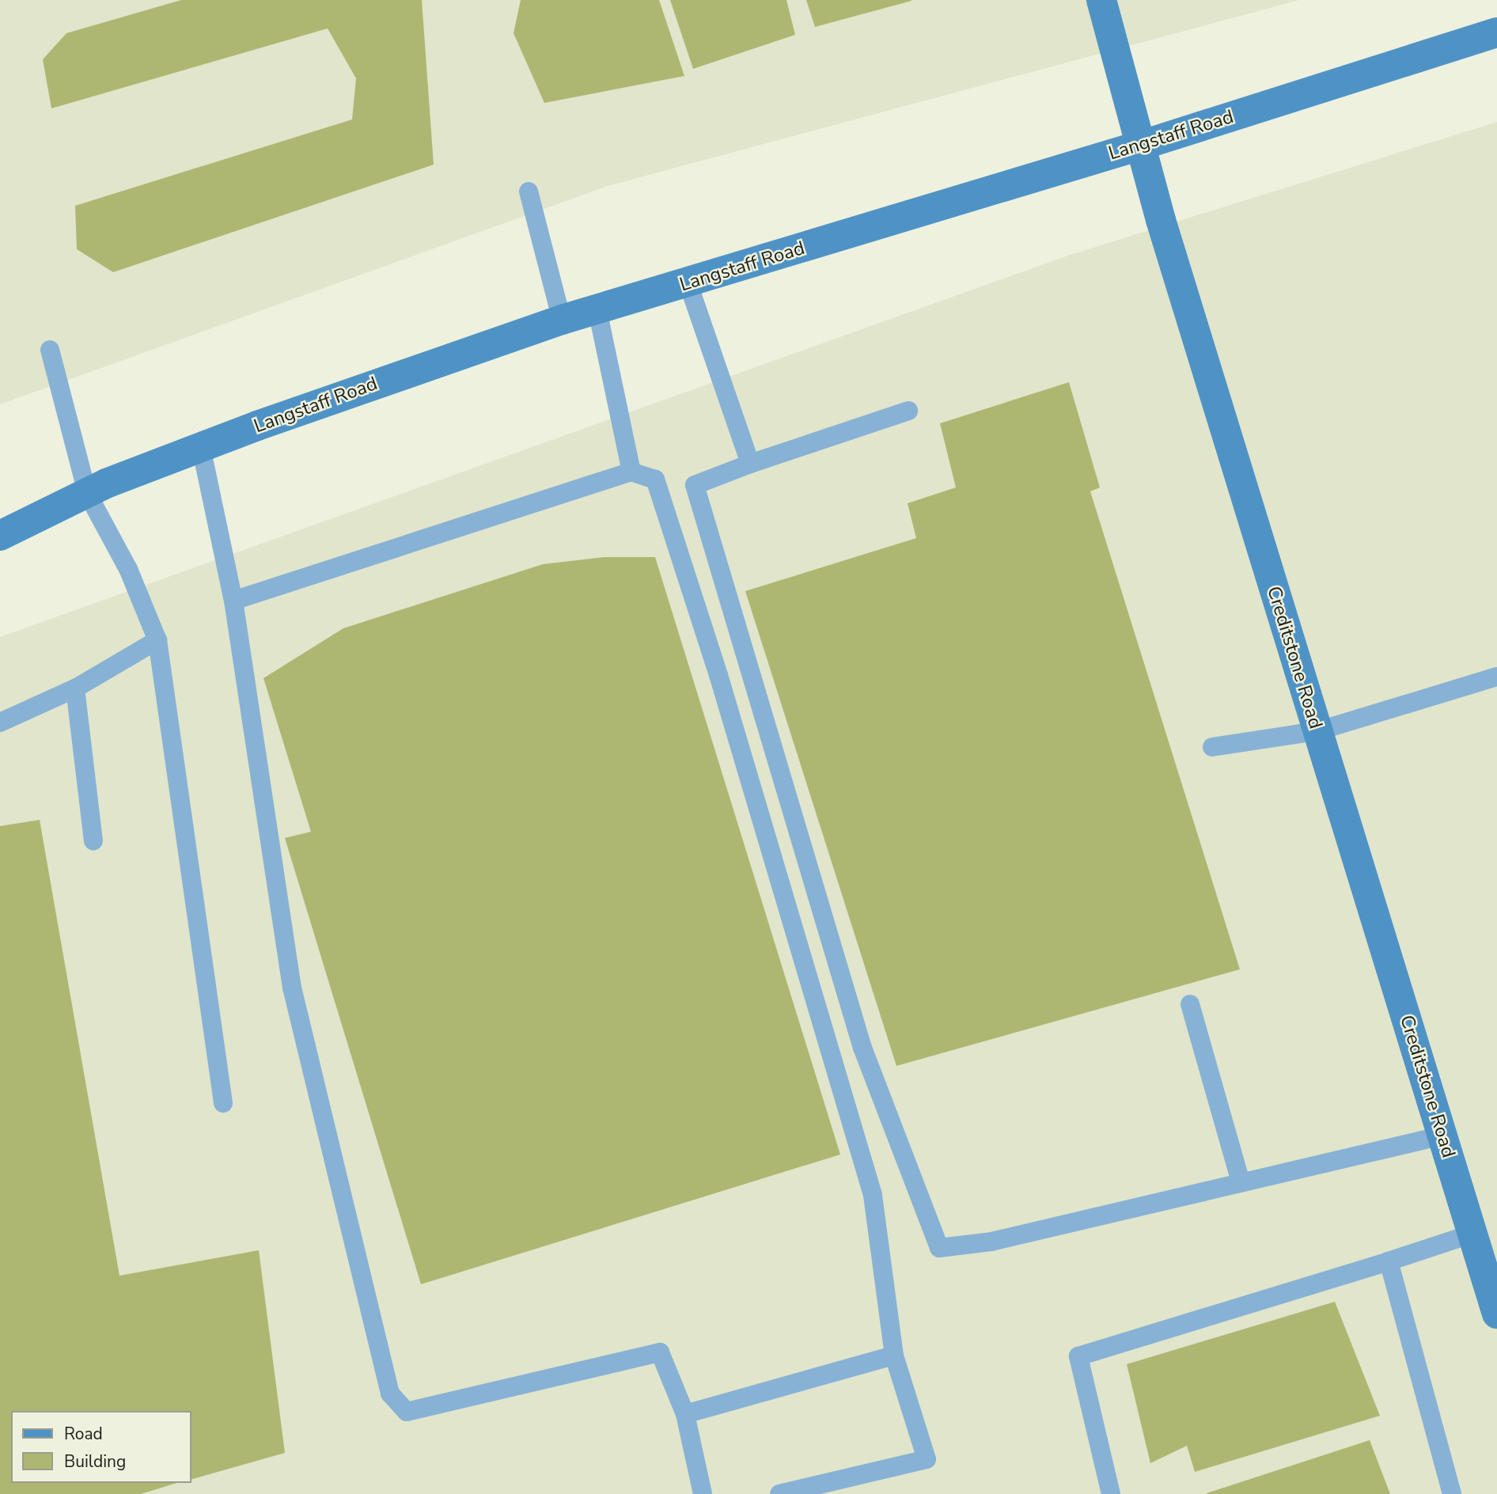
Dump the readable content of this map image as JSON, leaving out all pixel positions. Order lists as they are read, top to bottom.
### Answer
{
  "streets": {
    "street": ["Langstaff Road", "Creditstone Road"]
  },
  "crossings": [
    ["Langstaff Road", "Creditstone Road"]
  ],
  "legend": ["Road", "Building"]
}
